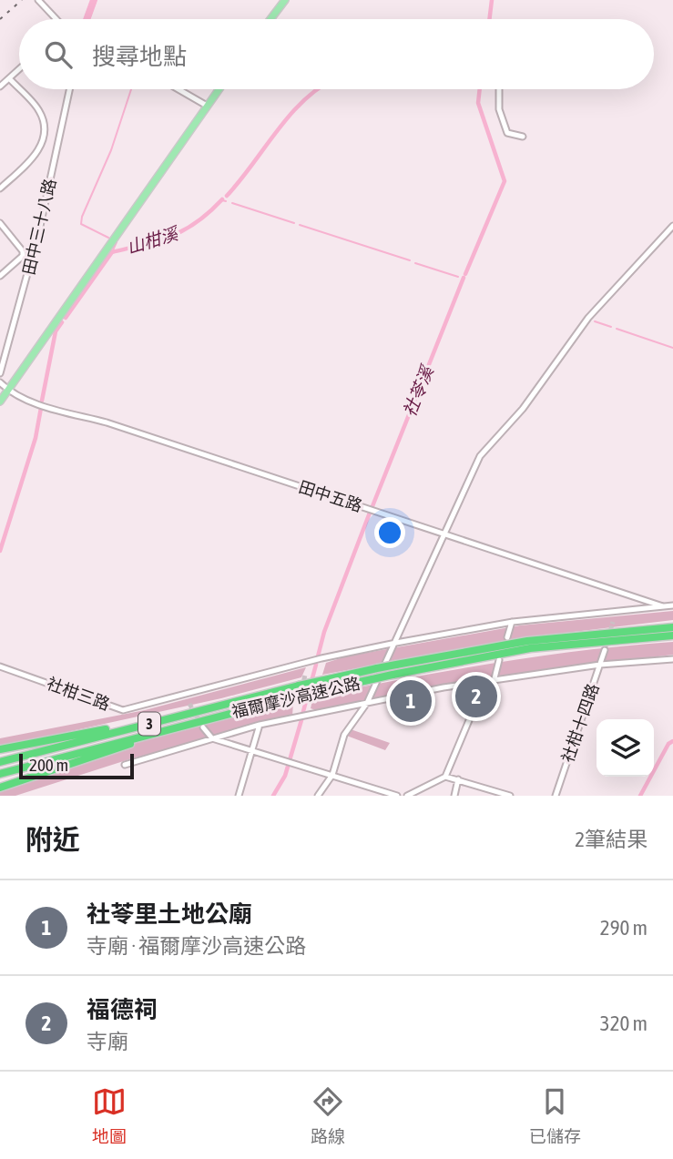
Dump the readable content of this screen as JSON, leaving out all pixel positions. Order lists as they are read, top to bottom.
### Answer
{
  "streets": {
    "highway": ["福爾摩沙高速公路", "3"],
    "street": [
      "田中三十八路",
      "田中五路",
      "社柑三路",
      "社柑十四路"
    ]
  },
  "crossings": [
    ["田中五路", "社柑三路"]
  ],
  "water": ["山柑溪", "社苓溪"],
  "scale_bar": "200 m",
  "page": {
    "search": "搜尋地點",
    "pins": ["2", "1"],
    "scale": "200 m",
    "heading": ["附近", "2筆結果"],
    "list": [
      {
        "mark": "1",
        "name": "社苓里土地公廟",
        "note": "寺廟 · 福爾摩沙高速公路",
        "value": "290 m"
      },
      {
        "mark": "2",
        "name": "福德祠",
        "note": "寺廟",
        "value": "320 m"
      }
    ],
    "nav": ["地圖", "路線", "已儲存"]
  }
}
